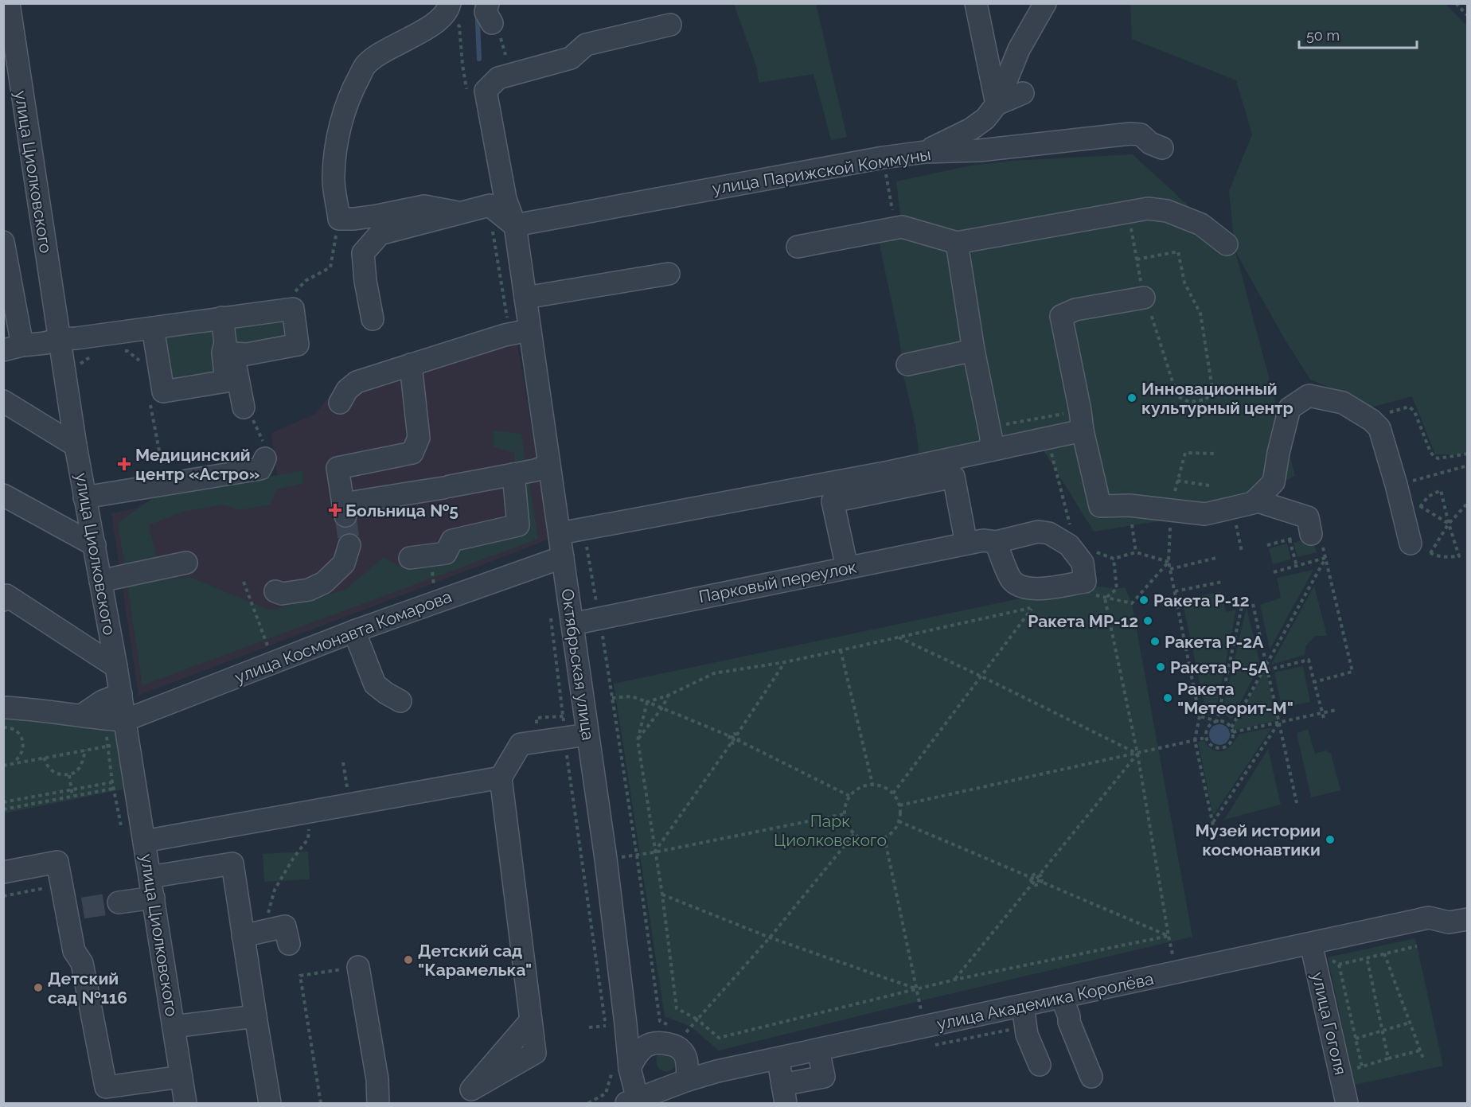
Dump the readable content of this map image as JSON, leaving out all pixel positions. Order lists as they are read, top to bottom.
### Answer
{
  "streets": {
    "street": [
      "улица Парижской Коммуны",
      "улица Циолковского",
      "Парковый переулок",
      "улица Космонавта Комарова",
      "Октябрьская улица",
      "улица Академика Королёва",
      "улица Гоголя"
    ]
  },
  "crossings": [
    ["улица Парижской Коммуны", "Октябрьская улица"],
    ["улица Циолковского", "улица Космонавта Комарова"],
    ["Парковый переулок", "Октябрьская улица"],
    ["улица Космонавта Комарова", "Октябрьская улица"],
    ["Октябрьская улица", "улица Академика Королёва"],
    ["улица Академика Королёва", "улица Гоголя"]
  ],
  "parks": ["Парк Циолковского"],
  "places": {
    "other": [
      "Инновационный культурный центр",
      "Ракета Р-12",
      "Ракета МР-12",
      "Ракета Р-2А",
      "Ракета Р-5А",
      "Ракета \"Метеорит-М\"",
      "Музей истории космонавтики",
      "Детский сад \"Карамелька\"",
      "Детский сад №116"
    ],
    "health": ["Медицинский центр «Астро»", "Больница №5"]
  },
  "scale_bar": "50 m"
}
